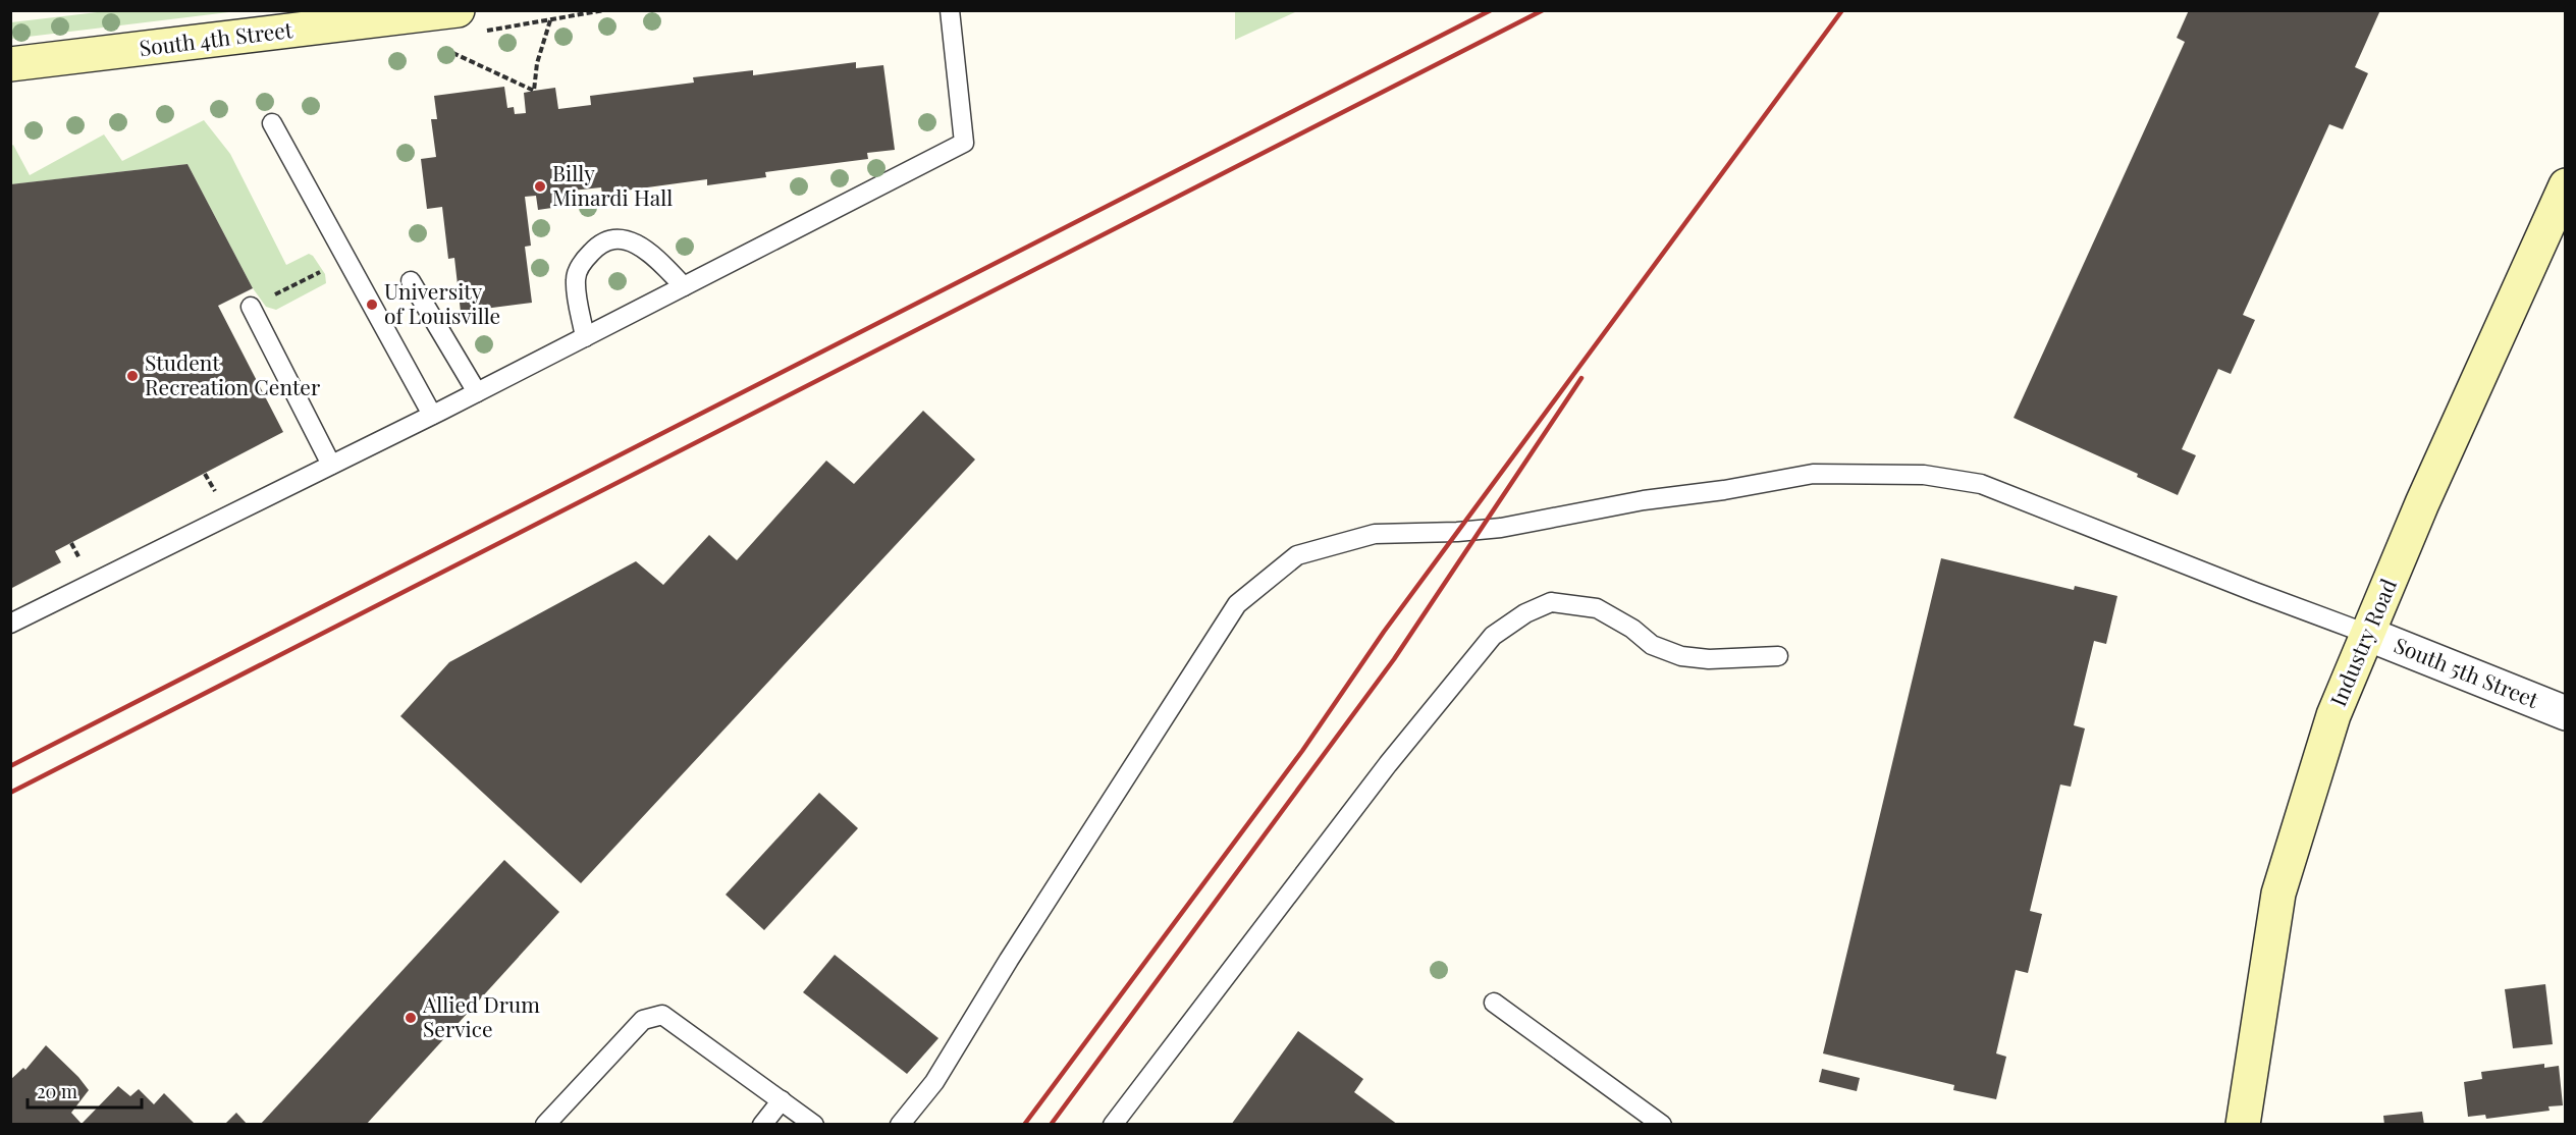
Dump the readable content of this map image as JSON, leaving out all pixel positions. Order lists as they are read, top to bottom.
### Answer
{
  "streets": {
    "main road": ["South 4th Street", "Industry Road"],
    "street": ["South 5th Street"]
  },
  "crossings": [
    ["Industry Road", "South 5th Street"]
  ],
  "places": [
    "Billy Minardi Hall",
    "University of Louisville",
    "Student Recreation Center",
    "Allied Drum Service"
  ],
  "scale_bar": "20 m"
}
